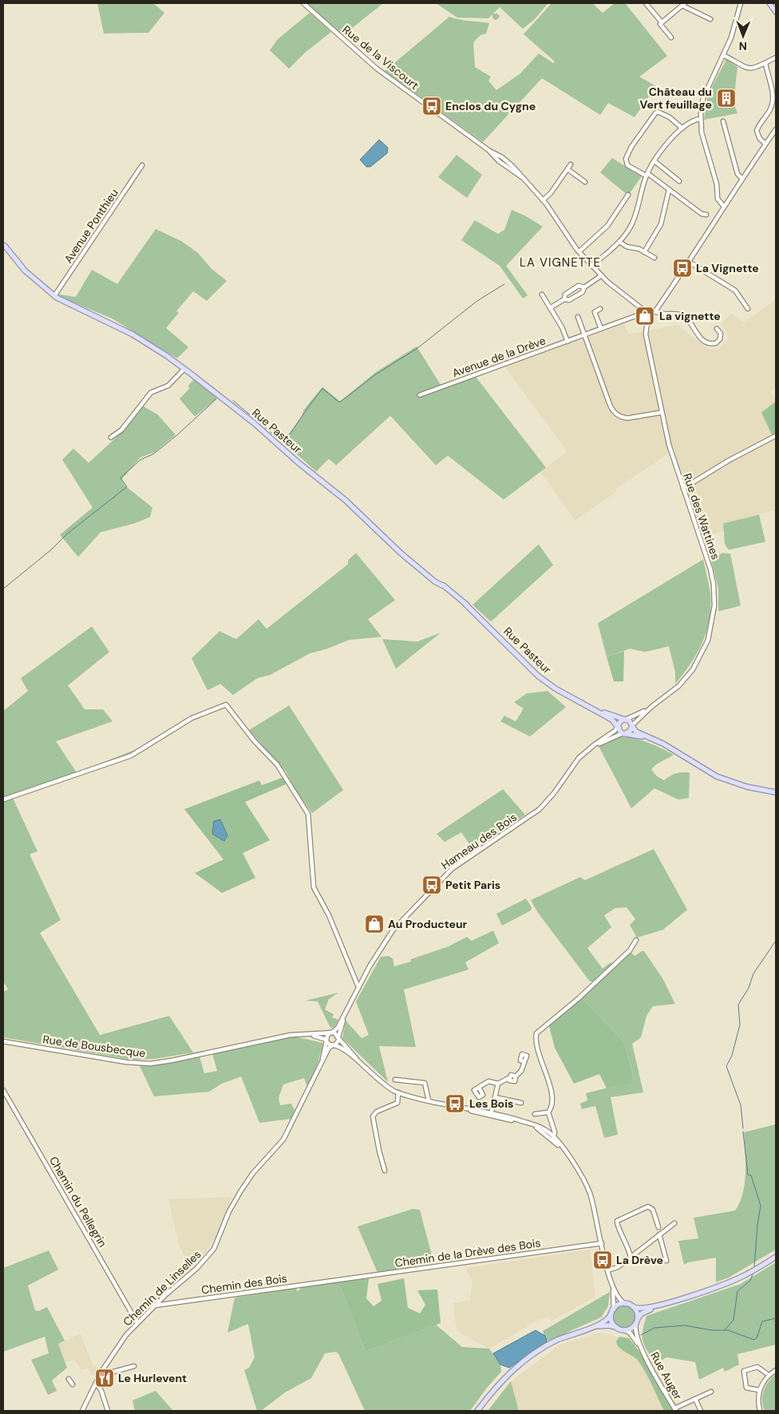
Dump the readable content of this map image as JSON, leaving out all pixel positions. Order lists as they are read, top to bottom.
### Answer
{
  "streets": {
    "main road": ["Rue Pasteur"],
    "street": [
      "Rue de la Viscourt",
      "Avenue Ponthieu",
      "Avenue de la Drève",
      "Rue des Wattines",
      "Hameau des Bois",
      "Rue de Bousbecque",
      "Chemin du Pellegrin",
      "Chemin de la Drève des Bois",
      "Chemin des Bois",
      "Chemin de Linselles",
      "Rue Auger"
    ]
  },
  "crossings": [
    ["Rue de la Viscourt", "Avenue de la Drève"],
    ["Rue de la Viscourt", "Rue des Wattines"],
    ["Avenue Ponthieu", "Rue Pasteur"],
    ["Rue Pasteur", "Rue des Wattines"],
    ["Rue Pasteur", "Hameau des Bois"],
    ["Rue des Wattines", "Hameau des Bois"],
    ["Hameau des Bois", "Rue de Bousbecque"],
    ["Chemin du Pellegrin", "Chemin de Linselles"],
    ["Chemin de la Drève des Bois", "Chemin des Bois"],
    ["Chemin des Bois", "Chemin de Linselles"]
  ],
  "districts": ["LA VIGNETTE"],
  "places": {
    "building": ["Château du Vert feuillage"],
    "bus stop": [
      "Enclos du Cygne",
      "La Vignette",
      "Petit Paris",
      "Les Bois",
      "La Drève"
    ],
    "shop": ["La vignette", "Au Producteur"],
    "restaurant": ["Le Hurlevent"]
  },
  "north": "bottom"
}
